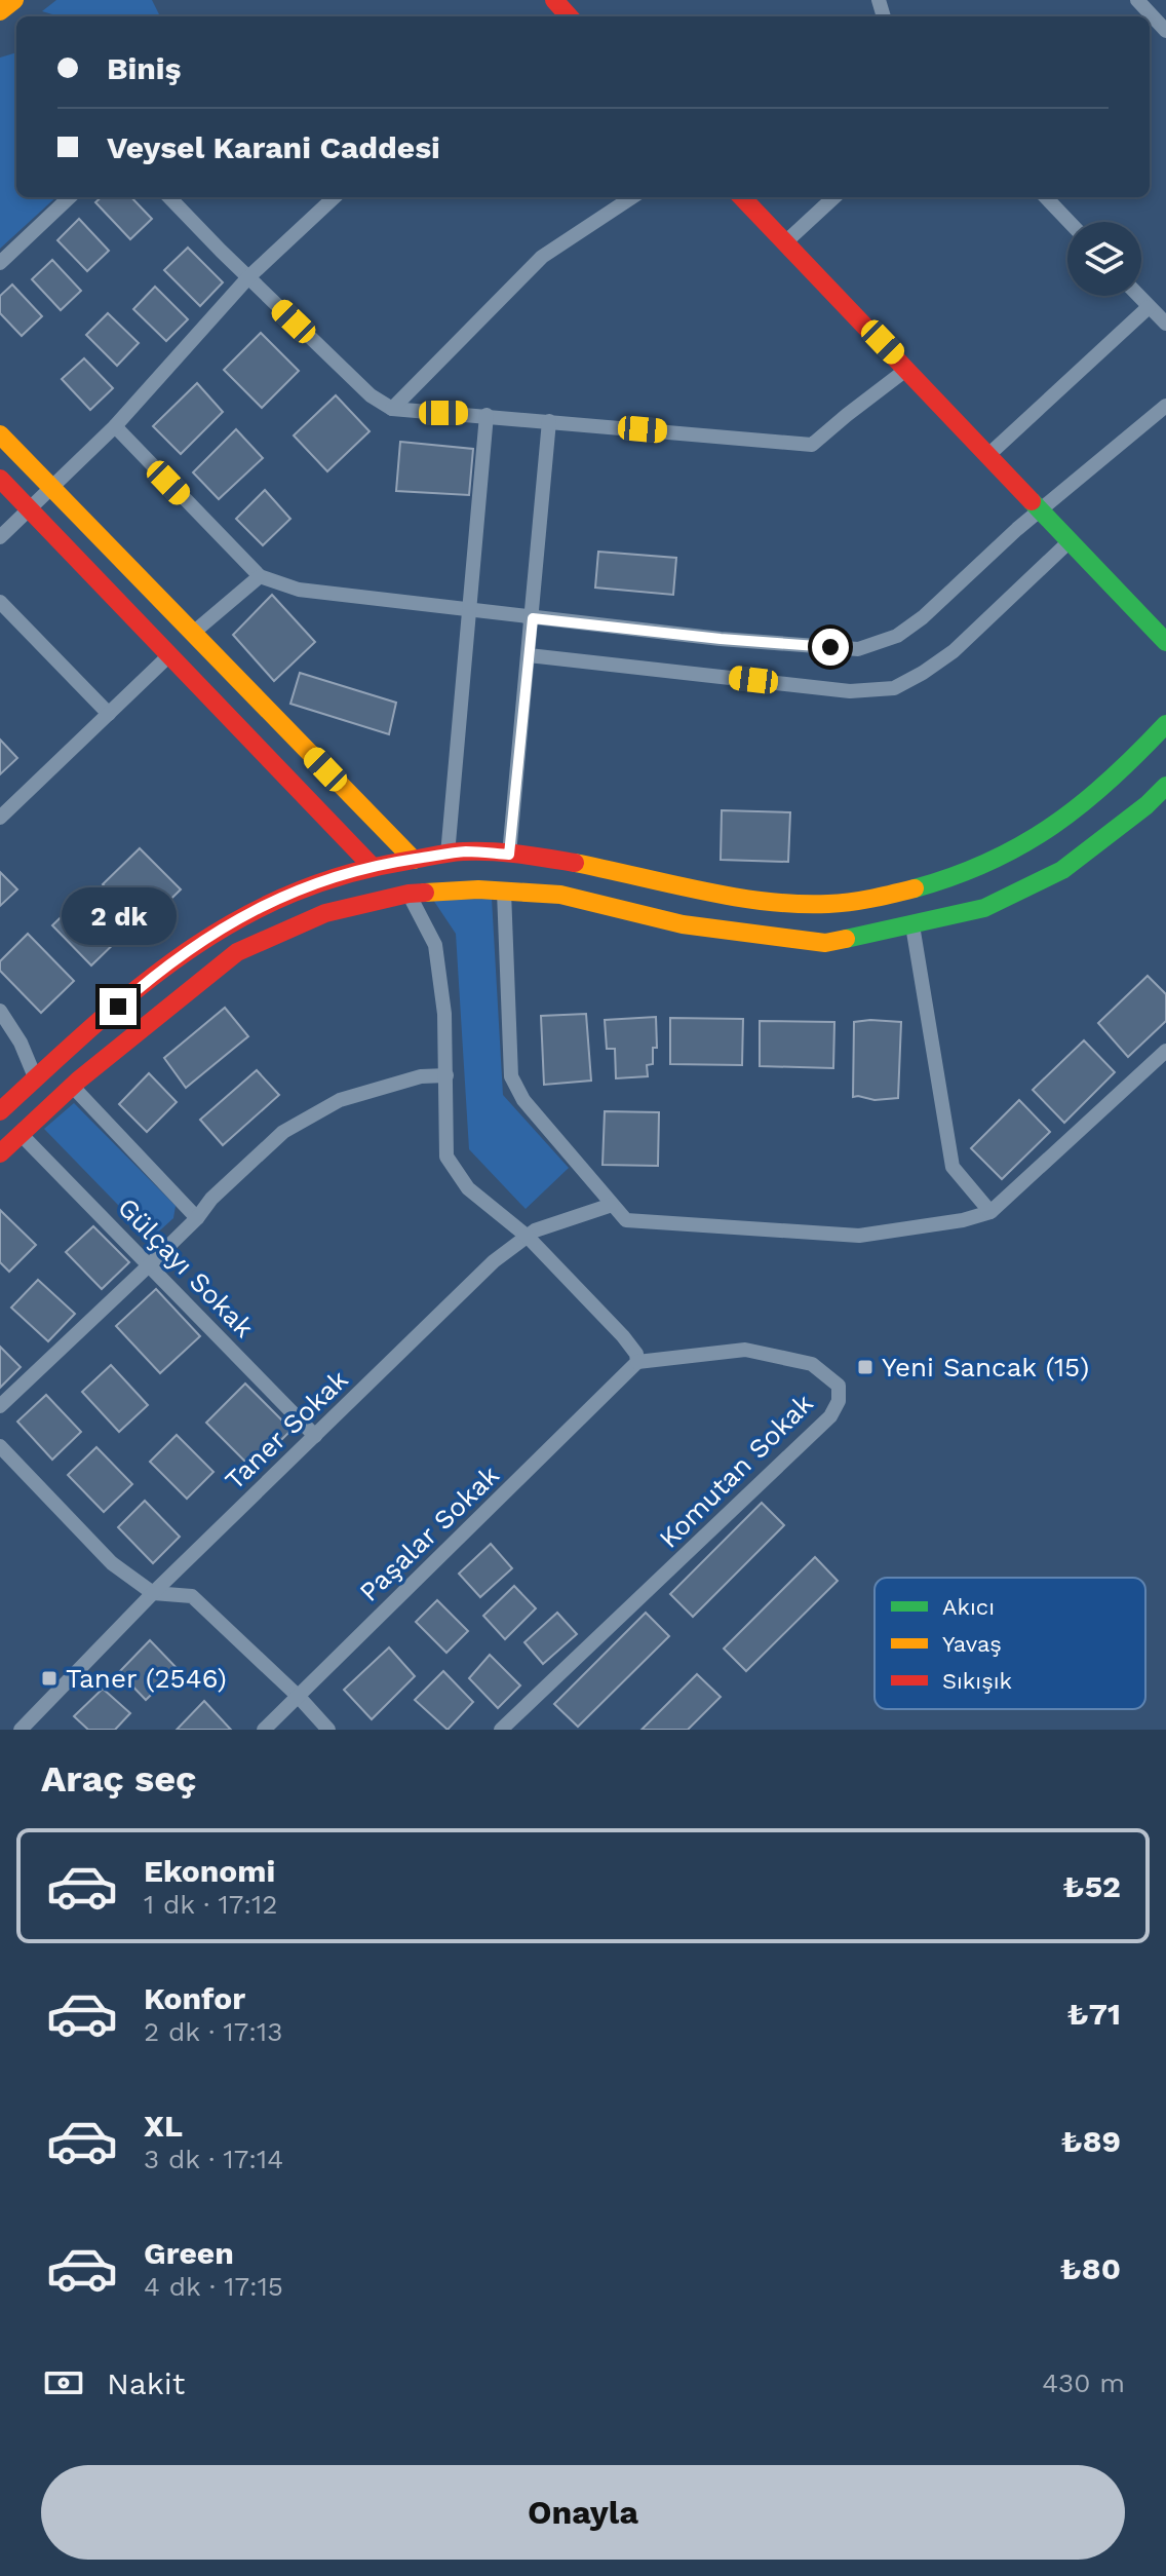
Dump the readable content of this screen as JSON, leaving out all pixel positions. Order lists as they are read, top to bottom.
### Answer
{
  "streets": {
    "street": [
      "Gülçayı Sokak",
      "Taner Sokak",
      "Komutan Sokak",
      "Paşalar Sokak"
    ]
  },
  "crossings": [
    ["Gülçayı Sokak", "Taner Sokak"],
    ["Komutan Sokak", "Paşalar Sokak"]
  ],
  "places": {
    "transit": ["Yeni Sancak (15)", "Taner (2546)"]
  },
  "legend": ["Akıcı", "Yavaş", "Sıkışık"],
  "page": {
    "banner": ["Biniş", "Veysel Karani Caddesi"],
    "bubble": "2 dk",
    "heading": "Araç seç",
    "list": [
      {
        "name": "Ekonomi",
        "note": "1 dk · 17:12",
        "value": "₺52"
      },
      {
        "name": "Konfor",
        "note": "2 dk · 17:13",
        "value": "₺71"
      },
      {
        "name": "XL",
        "note": "3 dk · 17:14",
        "value": "₺89"
      },
      {
        "name": "Green",
        "note": "4 dk · 17:15",
        "value": "₺80"
      }
    ],
    "pay": ["Nakit", "430 m"],
    "buttons": "Onayla"
  }
}
